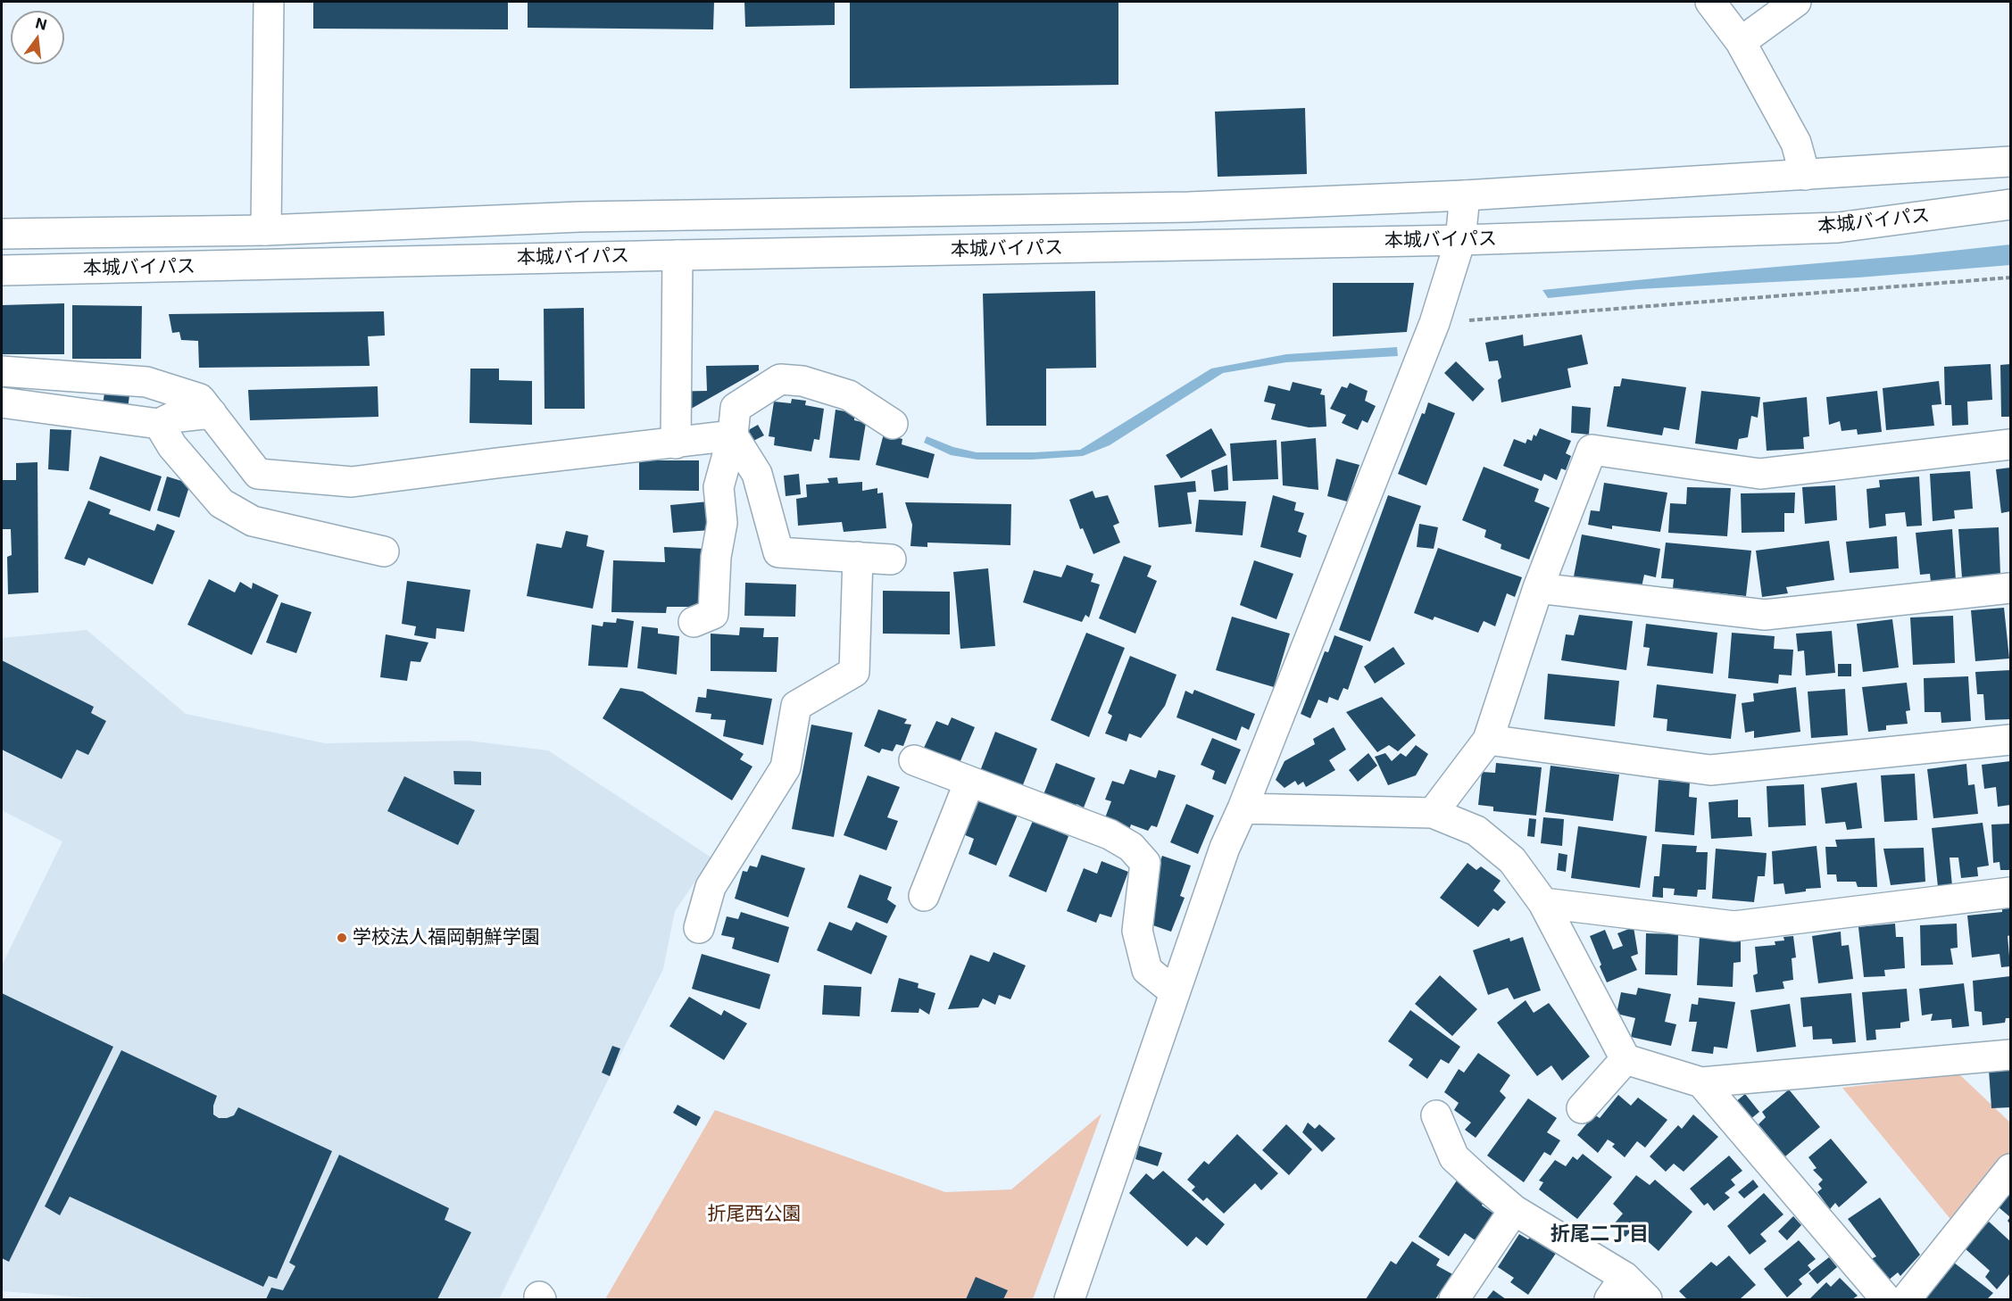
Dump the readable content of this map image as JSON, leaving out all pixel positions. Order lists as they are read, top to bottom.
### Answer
{
  "streets": {
    "main road": ["本城バイパス"]
  },
  "districts": ["折尾二丁目"],
  "parks": ["折尾西公園"],
  "places": ["学校法人福岡朝鮮学園"],
  "north": "top"
}
